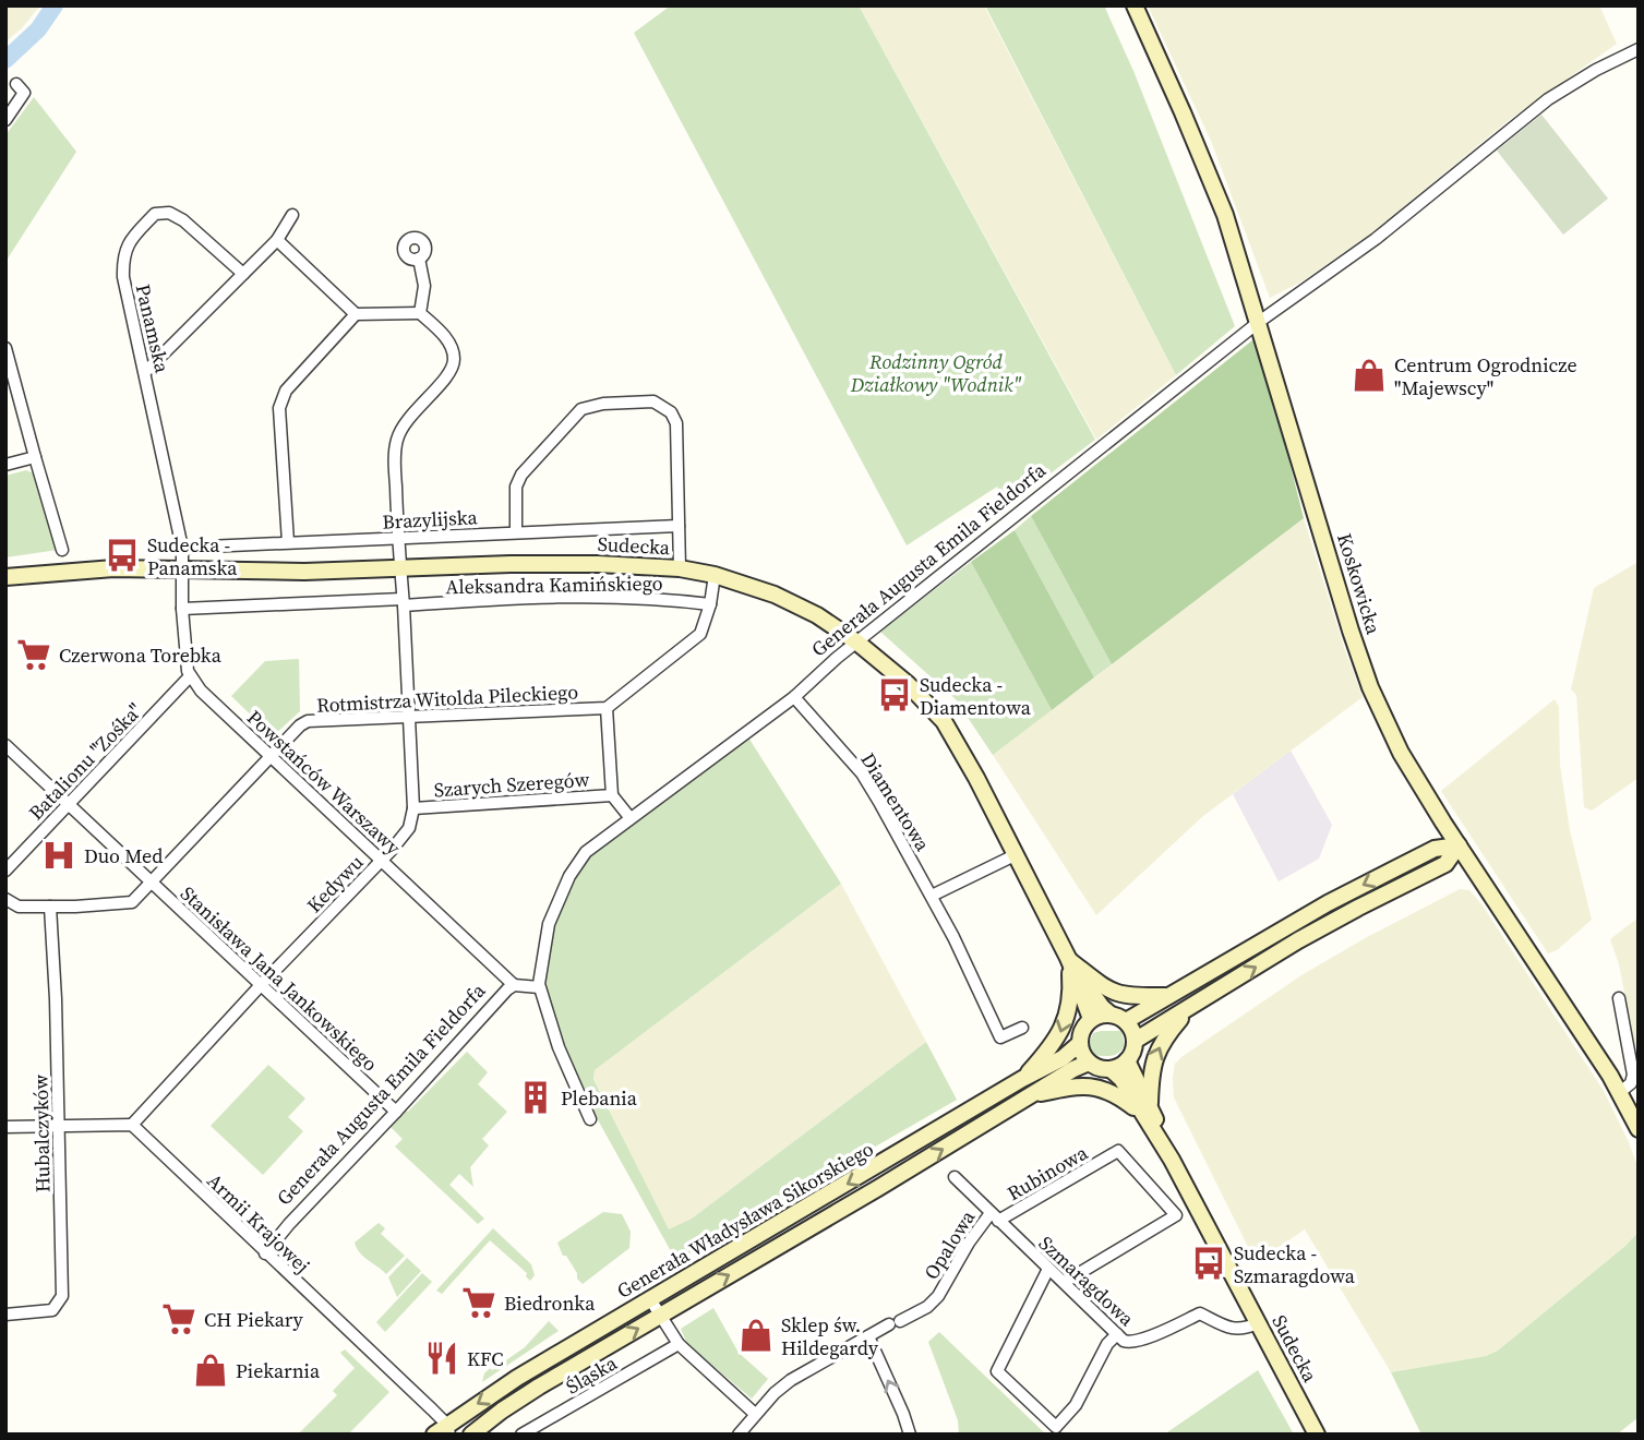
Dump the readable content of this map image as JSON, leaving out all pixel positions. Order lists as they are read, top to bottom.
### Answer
{
  "streets": {
    "street": [
      "Panamska",
      "Brazylijska",
      "Sudecka",
      "Generała Augusta Emila Fieldorfa",
      "Koskowicka",
      "Aleksandra Kamińskiego",
      "Rotmistrza Witolda Pileckiego",
      "Batalionu \"Zośka\"",
      "Powstańców Warszawy",
      "Szarych Szeregów",
      "Diamentowa",
      "Kedywu",
      "Stanisława Jana Jankowskiego",
      "Hubalczyków",
      "Rubinowa",
      "Generała Władysława Sikorskiego",
      "Armii Krajowej",
      "Opalowa",
      "Szmaragdowa",
      "Śląska"
    ]
  },
  "crossings": [
    ["Panamska", "Brazylijska"],
    ["Panamska", "Sudecka"],
    ["Sudecka", "Generała Augusta Emila Fieldorfa"],
    ["Sudecka", "Rotmistrza Witolda Pileckiego"],
    ["Sudecka", "Generała Władysława Sikorskiego"],
    ["Sudecka", "Szmaragdowa"],
    ["Generała Augusta Emila Fieldorfa", "Koskowicka"],
    ["Generała Augusta Emila Fieldorfa", "Powstańców Warszawy"],
    ["Generała Augusta Emila Fieldorfa", "Szarych Szeregów"],
    ["Generała Augusta Emila Fieldorfa", "Diamentowa"],
    ["Generała Augusta Emila Fieldorfa", "Stanisława Jana Jankowskiego"],
    ["Generała Augusta Emila Fieldorfa", "Armii Krajowej"],
    ["Aleksandra Kamińskiego", "Rotmistrza Witolda Pileckiego"],
    ["Aleksandra Kamińskiego", "Kedywu"],
    ["Rotmistrza Witolda Pileckiego", "Powstańców Warszawy"],
    ["Rotmistrza Witolda Pileckiego", "Szarych Szeregów"],
    ["Rotmistrza Witolda Pileckiego", "Kedywu"],
    ["Rotmistrza Witolda Pileckiego", "Stanisława Jana Jankowskiego"],
    ["Rotmistrza Witolda Pileckiego", "Hubalczyków"],
    ["Batalionu \"Zośka\"", "Powstańców Warszawy"],
    ["Batalionu \"Zośka\"", "Stanisława Jana Jankowskiego"],
    ["Powstańców Warszawy", "Kedywu"],
    ["Szarych Szeregów", "Kedywu"],
    ["Kedywu", "Stanisława Jana Jankowskiego"],
    ["Kedywu", "Armii Krajowej"],
    ["Rubinowa", "Opalowa"],
    ["Rubinowa", "Szmaragdowa"],
    ["Generała Władysława Sikorskiego", "Armii Krajowej"],
    ["Opalowa", "Szmaragdowa"]
  ],
  "parks": ["Rodzinny Ogród Działkowy \"Wodnik\""],
  "places": {
    "shop": ["Centrum Ogrodnicze \"Majewscy\"", "Sklep św. Hildegardy", "Piekarnia"],
    "bus stop": ["Sudecka - Panamska", "Sudecka - Diamentowa", "Sudecka - Szmaragdowa"],
    "supermarket": ["Czerwona Torebka", "Biedronka", "CH Piekary"],
    "hospital": ["Duo Med"],
    "building": ["Plebania"],
    "restaurant": ["KFC"]
  }
}
